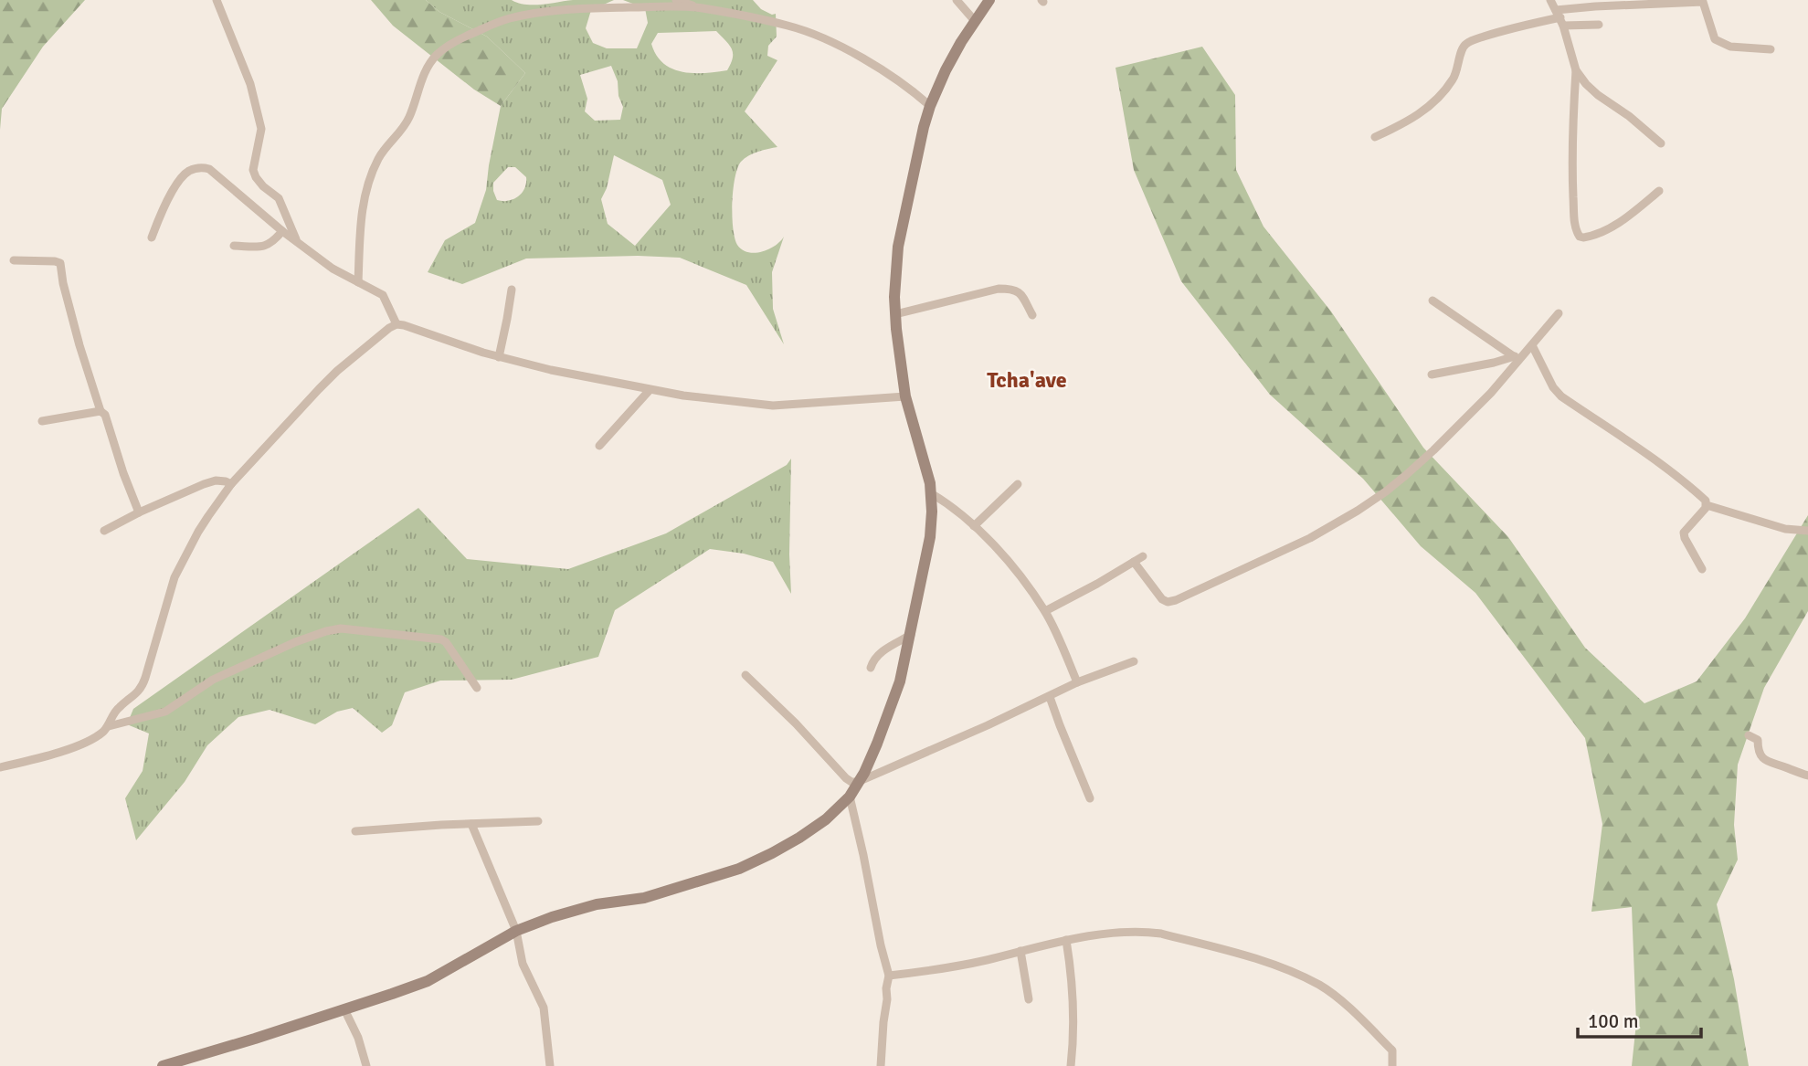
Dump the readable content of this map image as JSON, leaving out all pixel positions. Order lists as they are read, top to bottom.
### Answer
{
  "districts": ["Tcha'ave"],
  "scale_bar": "100 m"
}
